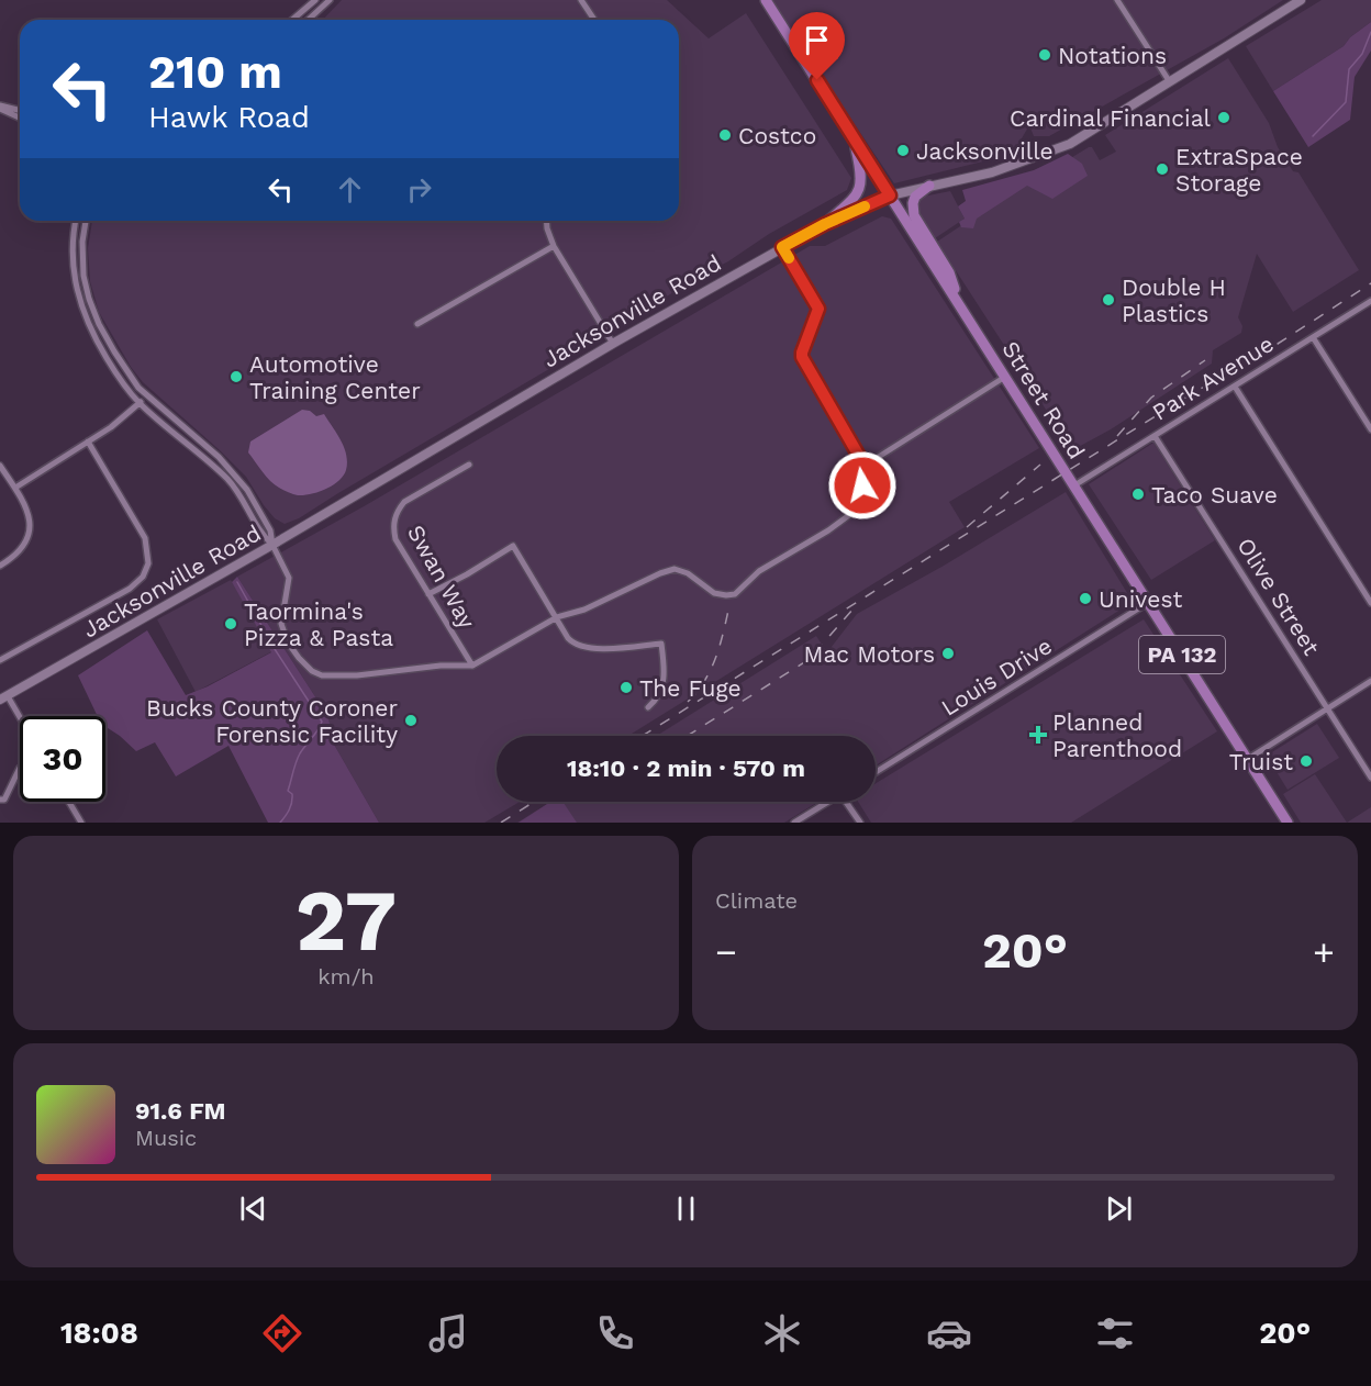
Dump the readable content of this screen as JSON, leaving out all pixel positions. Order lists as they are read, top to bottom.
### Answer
{
  "streets": {
    "main road": ["Jacksonville Road", "Street Road", "PA 132"],
    "street": [
      "Park Avenue",
      "Swan Way",
      "Olive Street",
      "Louis Drive"
    ]
  },
  "crossings": [
    ["Jacksonville Road", "Street Road"],
    ["Park Avenue", "Street Road"],
    ["Park Avenue", "Olive Street"],
    ["Street Road", "Louis Drive"]
  ],
  "places": {
    "other": [
      "Notations",
      "Cardinal Financial",
      "Costco",
      "Jacksonville",
      "ExtraSpace Storage",
      "Double H Plastics",
      "Automotive Training Center",
      "Taco Suave",
      "Univest",
      "Taormina's Pizza & Pasta",
      "Mac Motors",
      "The Fuge",
      "Bucks County Coroner Forensic Facility",
      "Truist"
    ],
    "health": ["Planned Parenthood"]
  },
  "page": {
    "turn": ["210 m", "Hawk Road"],
    "limit": "30",
    "trip": "18:10 · 2 min · 570 m",
    "tile": [
      ["27", "km/h"],
      "Climate"
    ],
    "heat": ["−", "20°", "+"],
    "song": ["91.6 FM", "Music"],
    "tabs": ["18:08", "20°"]
  }
}
